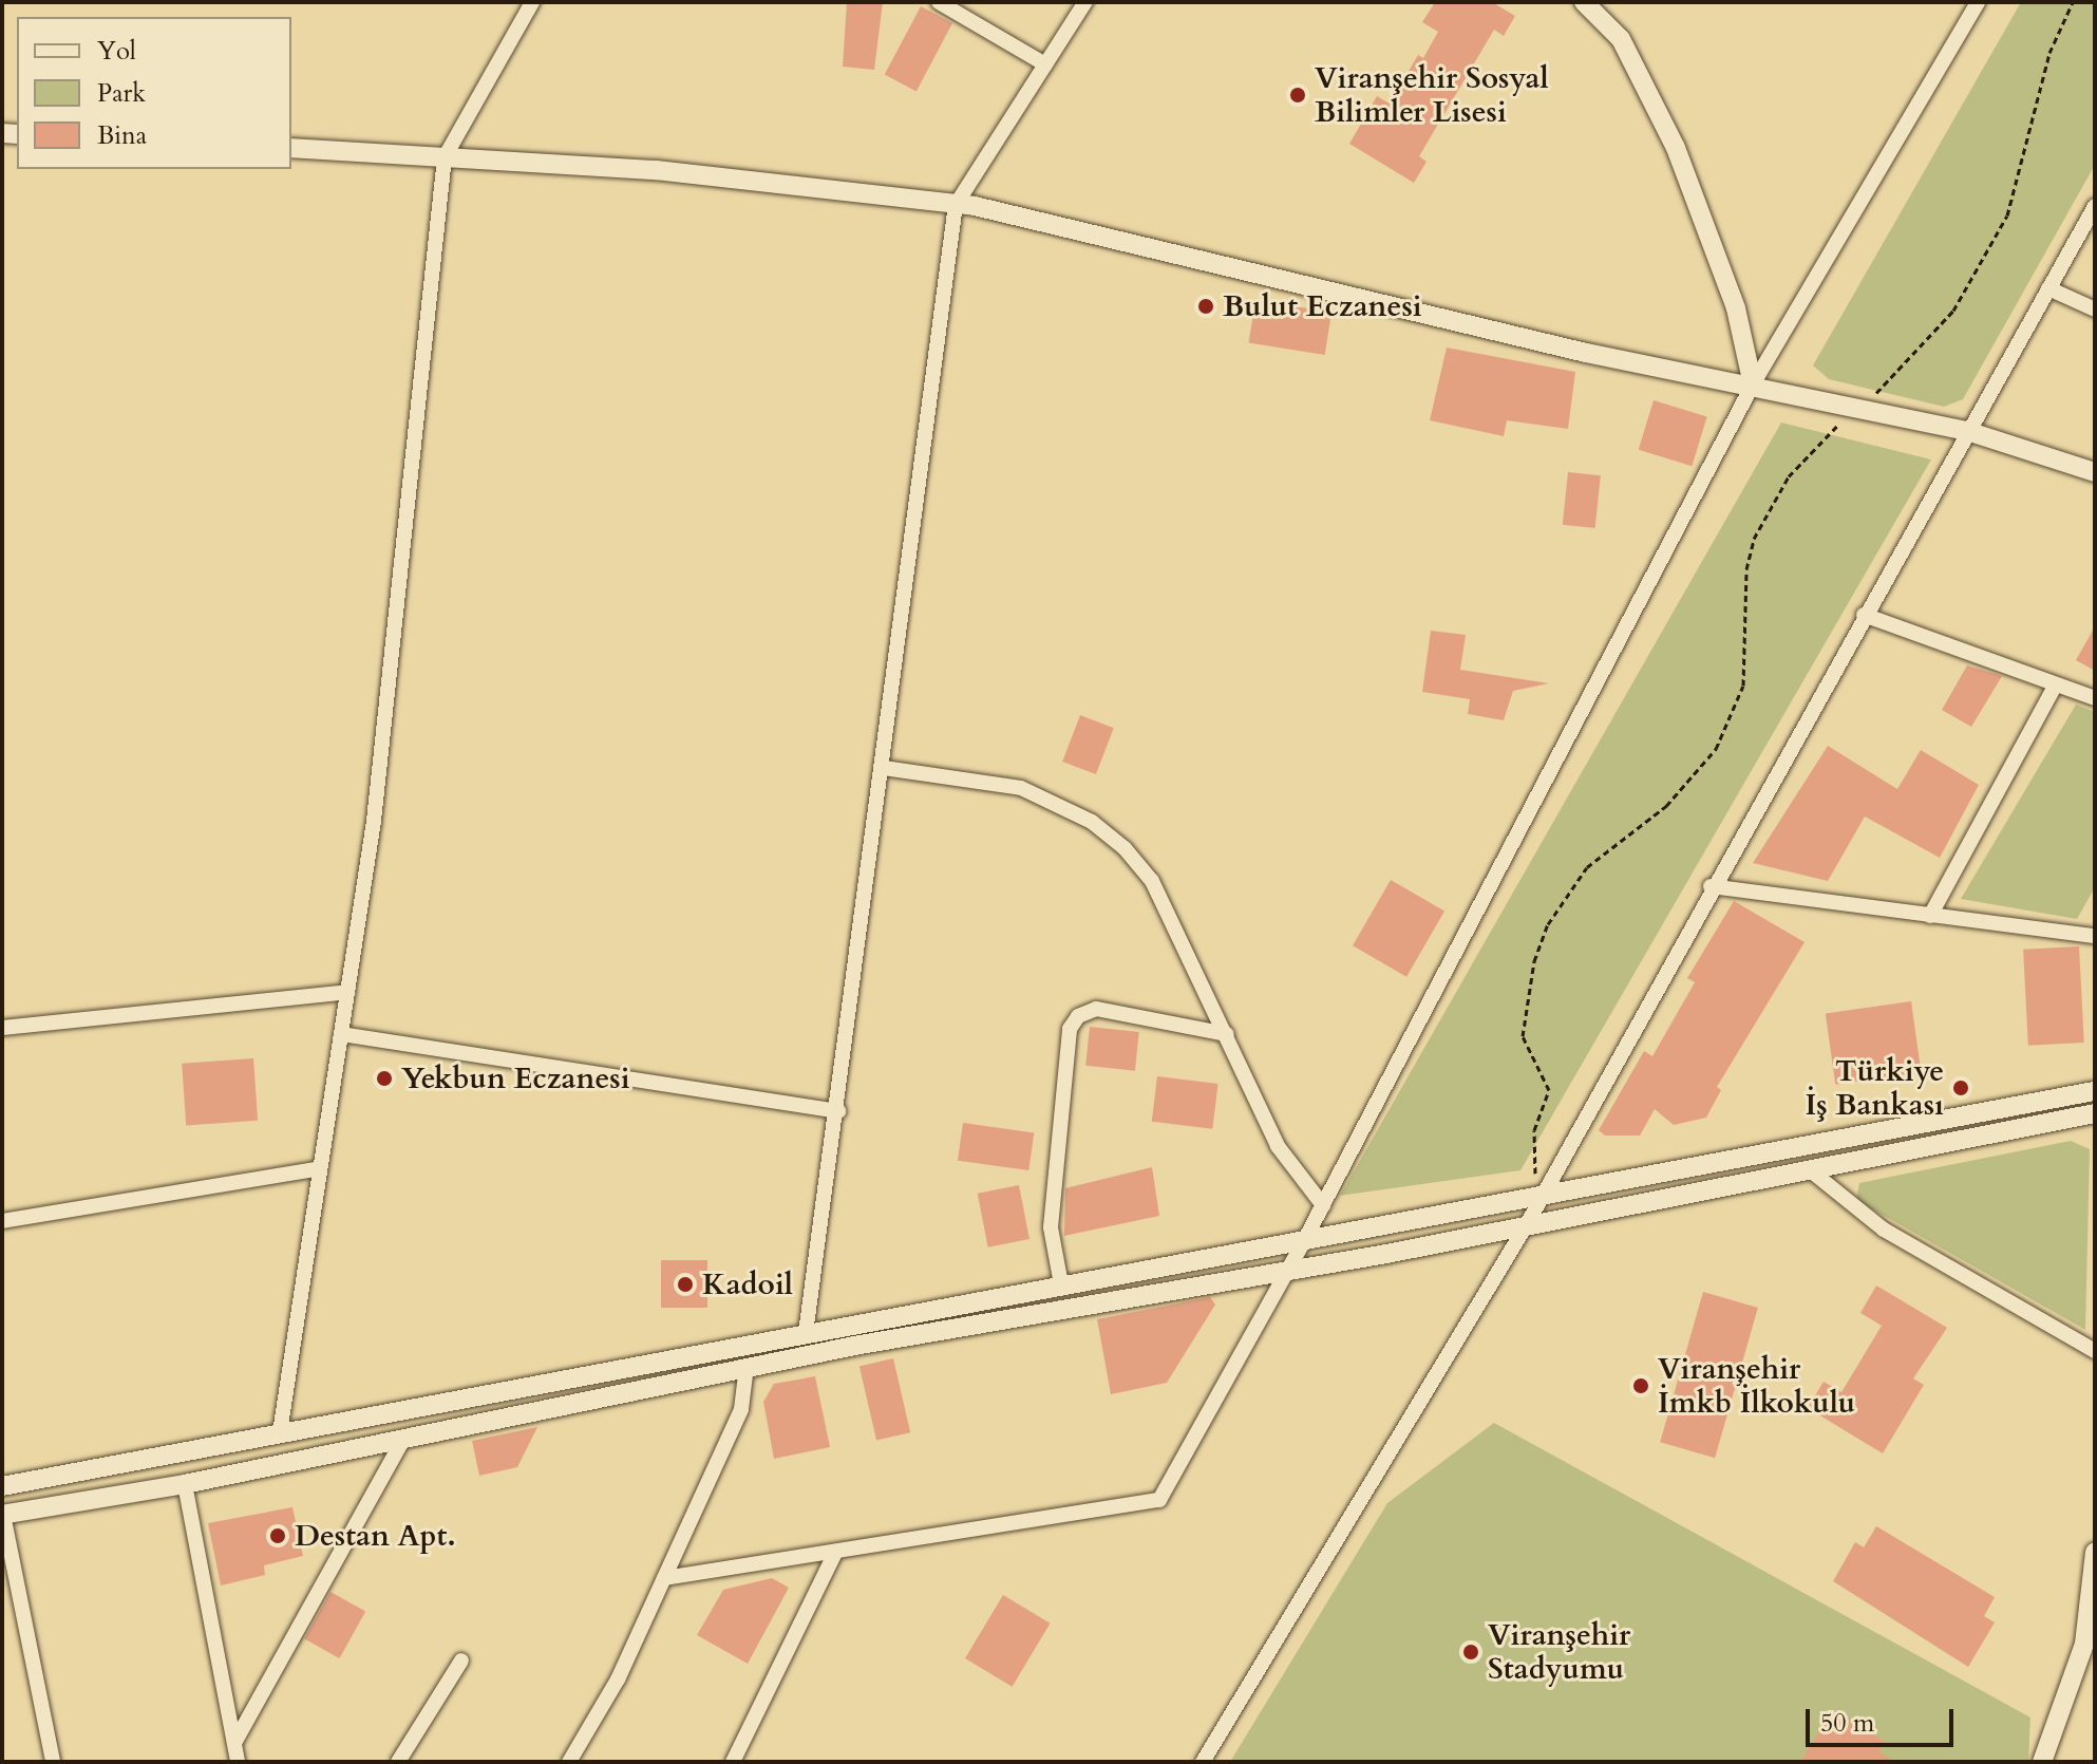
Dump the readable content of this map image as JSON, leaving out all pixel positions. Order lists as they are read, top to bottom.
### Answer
{
  "places": [
    "Viranşehir Sosyal Bilimler Lisesi",
    "Bulut Eczanesi",
    "Yekbun Eczanesi",
    "Türkiye İş Bankası",
    "Kadoil",
    "Viranşehir İmkb İlkokulu",
    "Destan Apt.",
    "Viranşehir Stadyumu"
  ],
  "legend": ["Yol", "Park", "Bina"],
  "scale_bar": "50 m"
}
